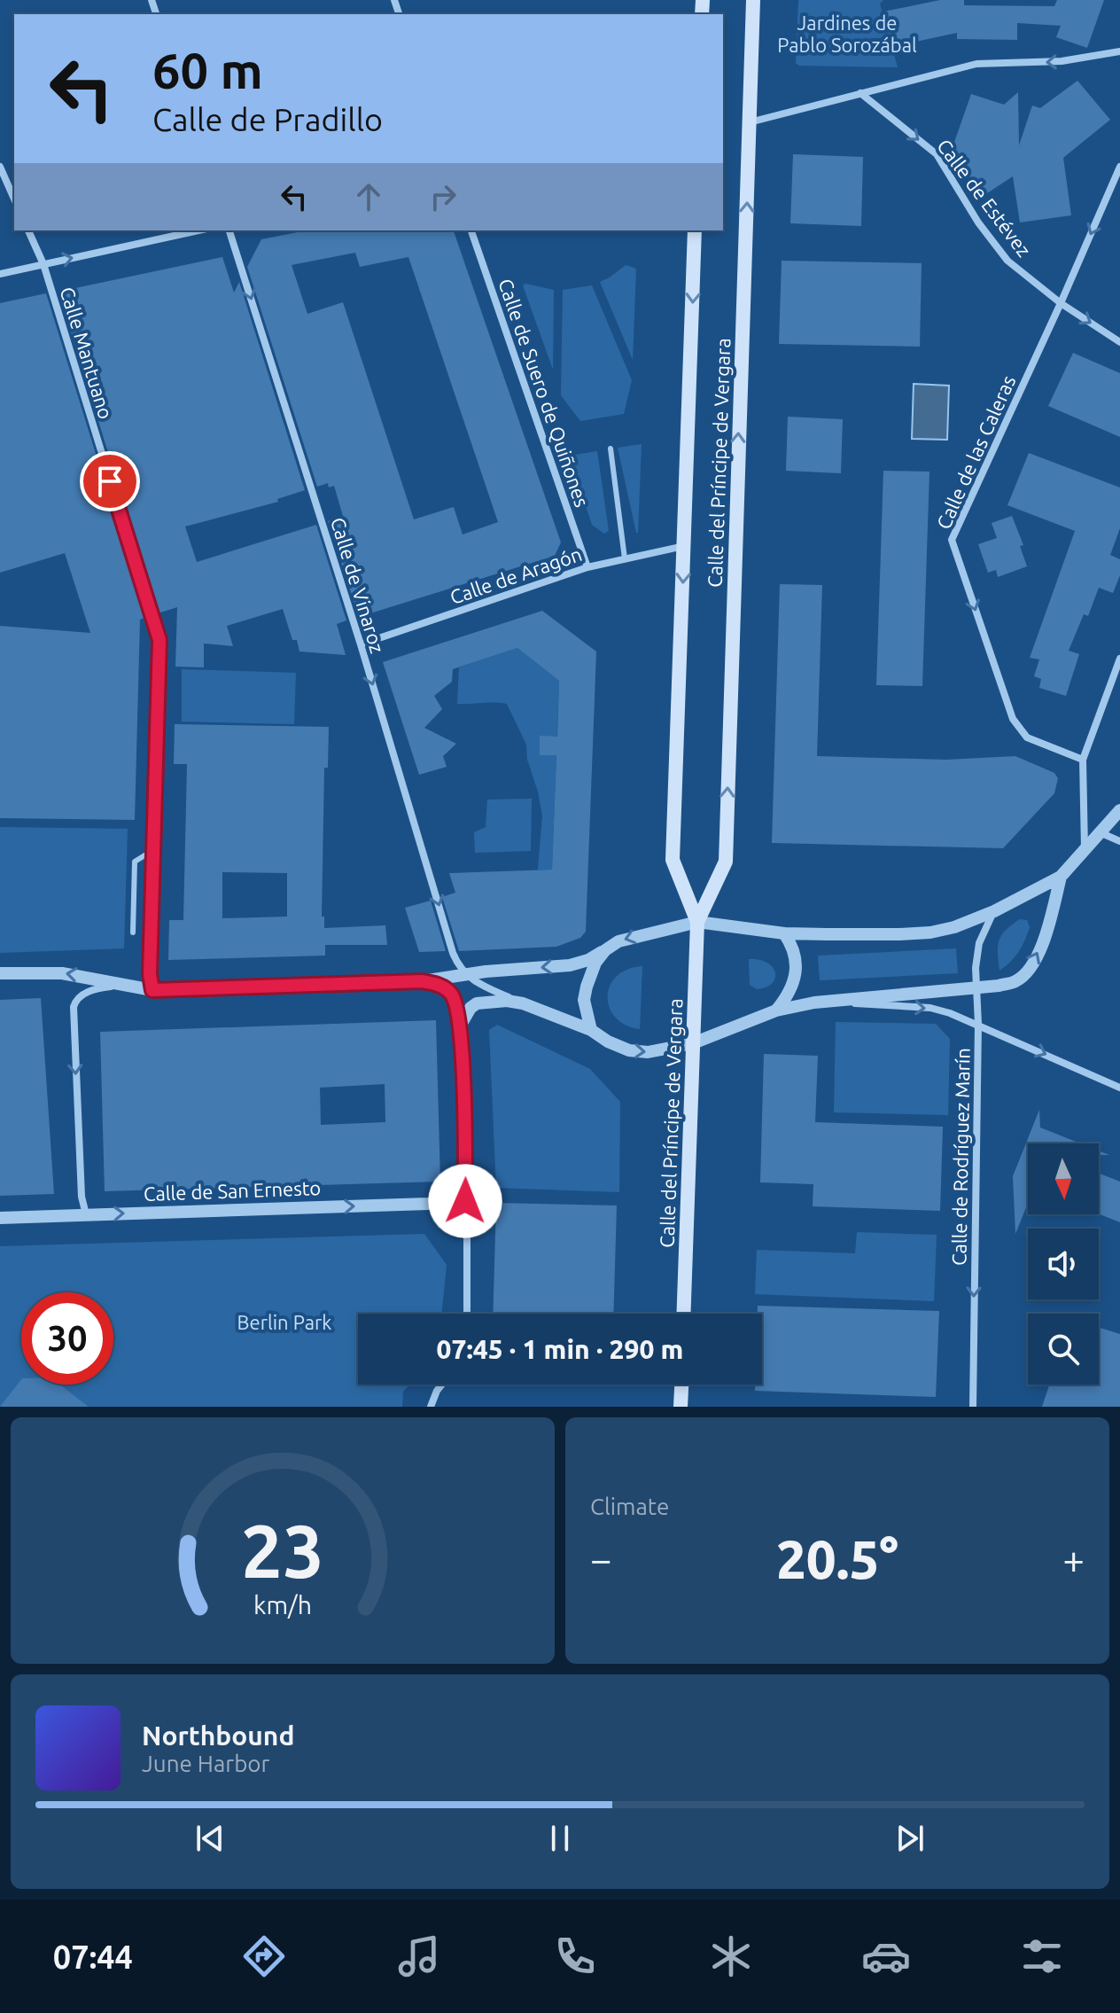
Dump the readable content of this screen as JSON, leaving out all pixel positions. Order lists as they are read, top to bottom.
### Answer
{
  "streets": {
    "main road": ["Calle del Príncipe de Vergara"],
    "street": [
      "Calle de Estévez",
      "Calle Mantuano",
      "Calle de Suero de Quiñones",
      "Calle de las Caleras",
      "Calle de Aragón",
      "Calle de Vinaroz",
      "Calle de Rodríguez Marín",
      "Calle de San Ernesto"
    ]
  },
  "crossings": [
    ["Calle de Estévez", "Calle de las Caleras"],
    ["Calle de Suero de Quiñones", "Calle de Aragón"],
    ["Calle del Príncipe de Vergara", "Calle de Aragón"],
    ["Calle de Aragón", "Calle de Vinaroz"]
  ],
  "one_way": [
    "Calle de Estévez",
    "Calle de las Caleras",
    "Calle de Vinaroz",
    "Calle de Rodríguez Marín",
    "Calle de San Ernesto"
  ],
  "parks": ["Jardines de Pablo Sorozábal", "Berlin Park"],
  "north": "bottom",
  "page": {
    "turn": ["60 m", "Calle de Pradillo"],
    "limit": "30",
    "trip": "07:45 · 1 min · 290 m",
    "tile": "Climate",
    "heat": ["−", "20.5°", "+"],
    "song": ["Northbound", "June Harbor"],
    "tabs": "07:44",
    "gauge": ["23", "km/h"]
  }
}
